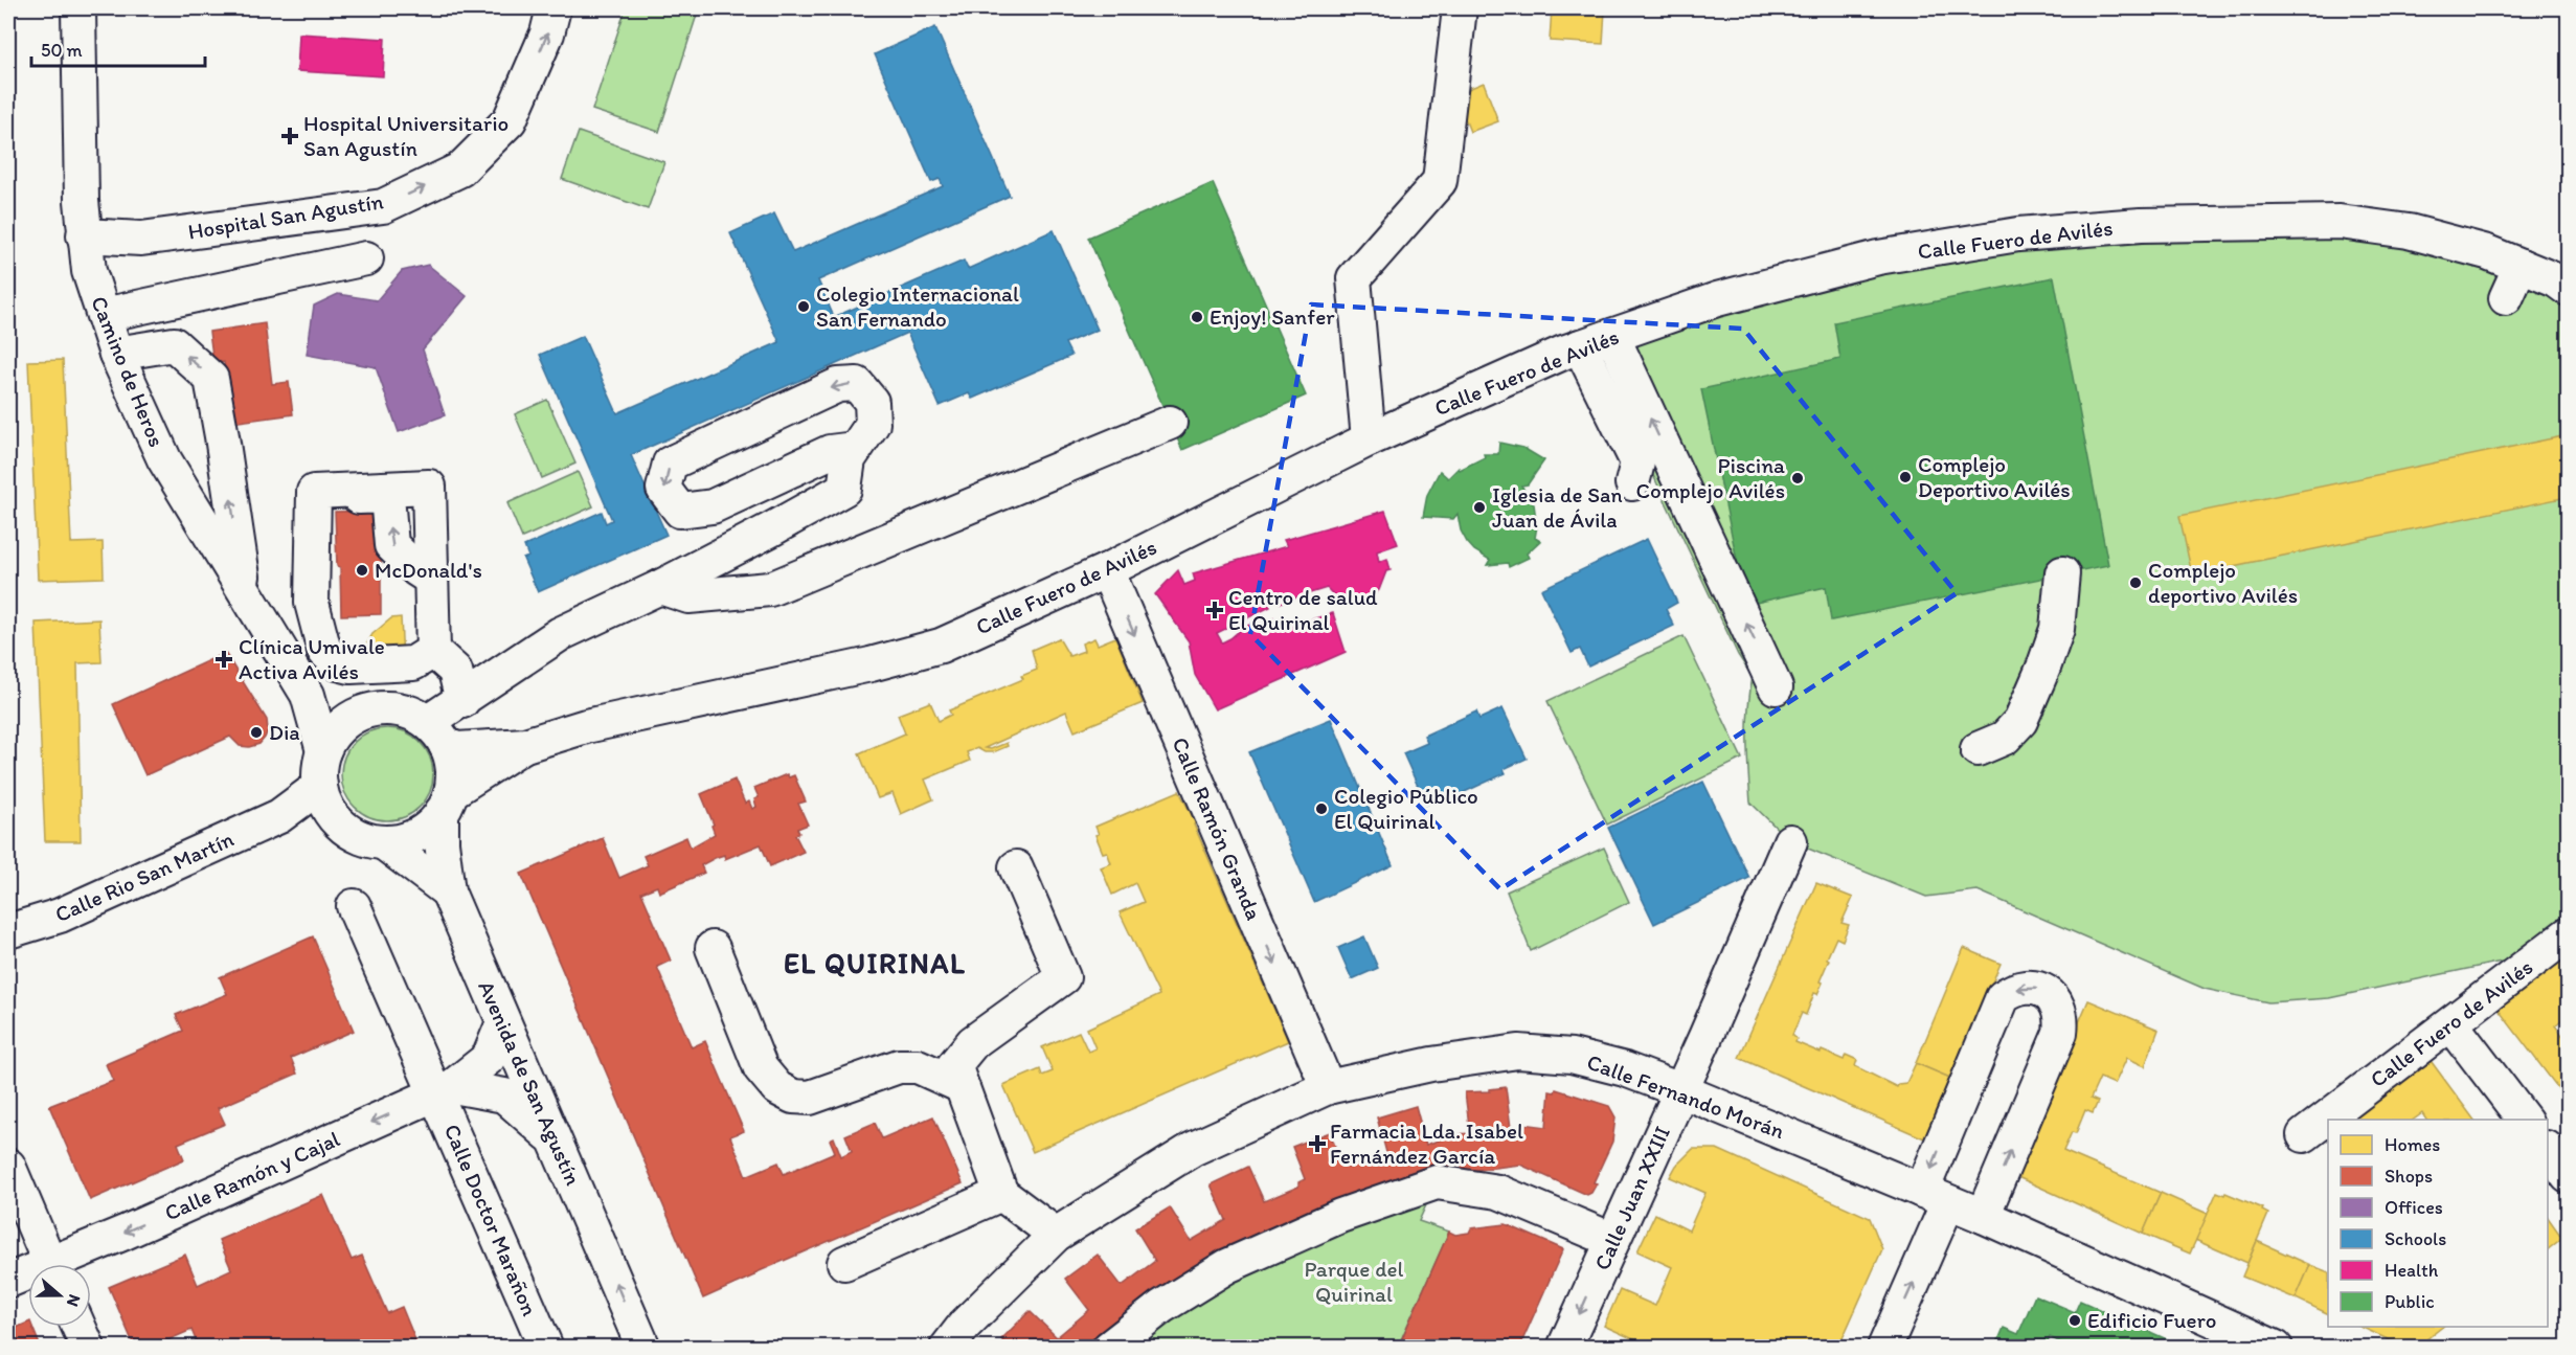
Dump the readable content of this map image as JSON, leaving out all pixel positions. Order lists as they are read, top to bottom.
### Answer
{
  "streets": {
    "street": [
      "Hospital San Agustín",
      "Calle Fuero de Avilés",
      "Camino de Heros",
      "Calle Ramón Granda",
      "Calle Rio San Martín",
      "Avenida de San Agustín",
      "Calle Fernando Morán",
      "Calle Ramón y Cajal",
      "Calle Juan XXIII",
      "Calle Doctor Marañon"
    ]
  },
  "crossings": [
    ["Hospital San Agustín", "Camino de Heros"],
    ["Calle Fuero de Avilés", "Camino de Heros"],
    ["Calle Fuero de Avilés", "Calle Ramón Granda"],
    ["Calle Fuero de Avilés", "Avenida de San Agustín"],
    ["Camino de Heros", "Avenida de San Agustín"],
    ["Calle Ramón Granda", "Calle Fernando Morán"],
    ["Avenida de San Agustín", "Calle Ramón y Cajal"],
    ["Calle Fernando Morán", "Calle Juan XXIII"],
    ["Calle Ramón y Cajal", "Calle Doctor Marañon"]
  ],
  "one_way": ["Calle Ramón Granda", "Avenida de San Agustín", "Calle Ramón y Cajal"],
  "districts": ["EL QUIRINAL"],
  "parks": ["Parque del Quirinal"],
  "places": {
    "health": [
      "Hospital Universitario San Agustín",
      "Centro de salud El Quirinal",
      "Clínica Umivale Activa Avilés",
      "Farmacia Lda. Isabel Fernández García"
    ],
    "other": [
      "Colegio Internacional San Fernando",
      "Enjoy! Sanfer",
      "Complejo Deportivo Avilés",
      "Piscina Complejo Avilés",
      "Iglesia de San Juan de Ávila",
      "McDonald's",
      "Complejo deportivo Avilés",
      "Dia",
      "Colegio Público El Quirinal",
      "Edificio Fuero"
    ]
  },
  "legend": [
    "Homes",
    "Shops",
    "Offices",
    "Schools",
    "Health",
    "Public"
  ],
  "scale_bar": "50 m",
  "north": "right"
}
